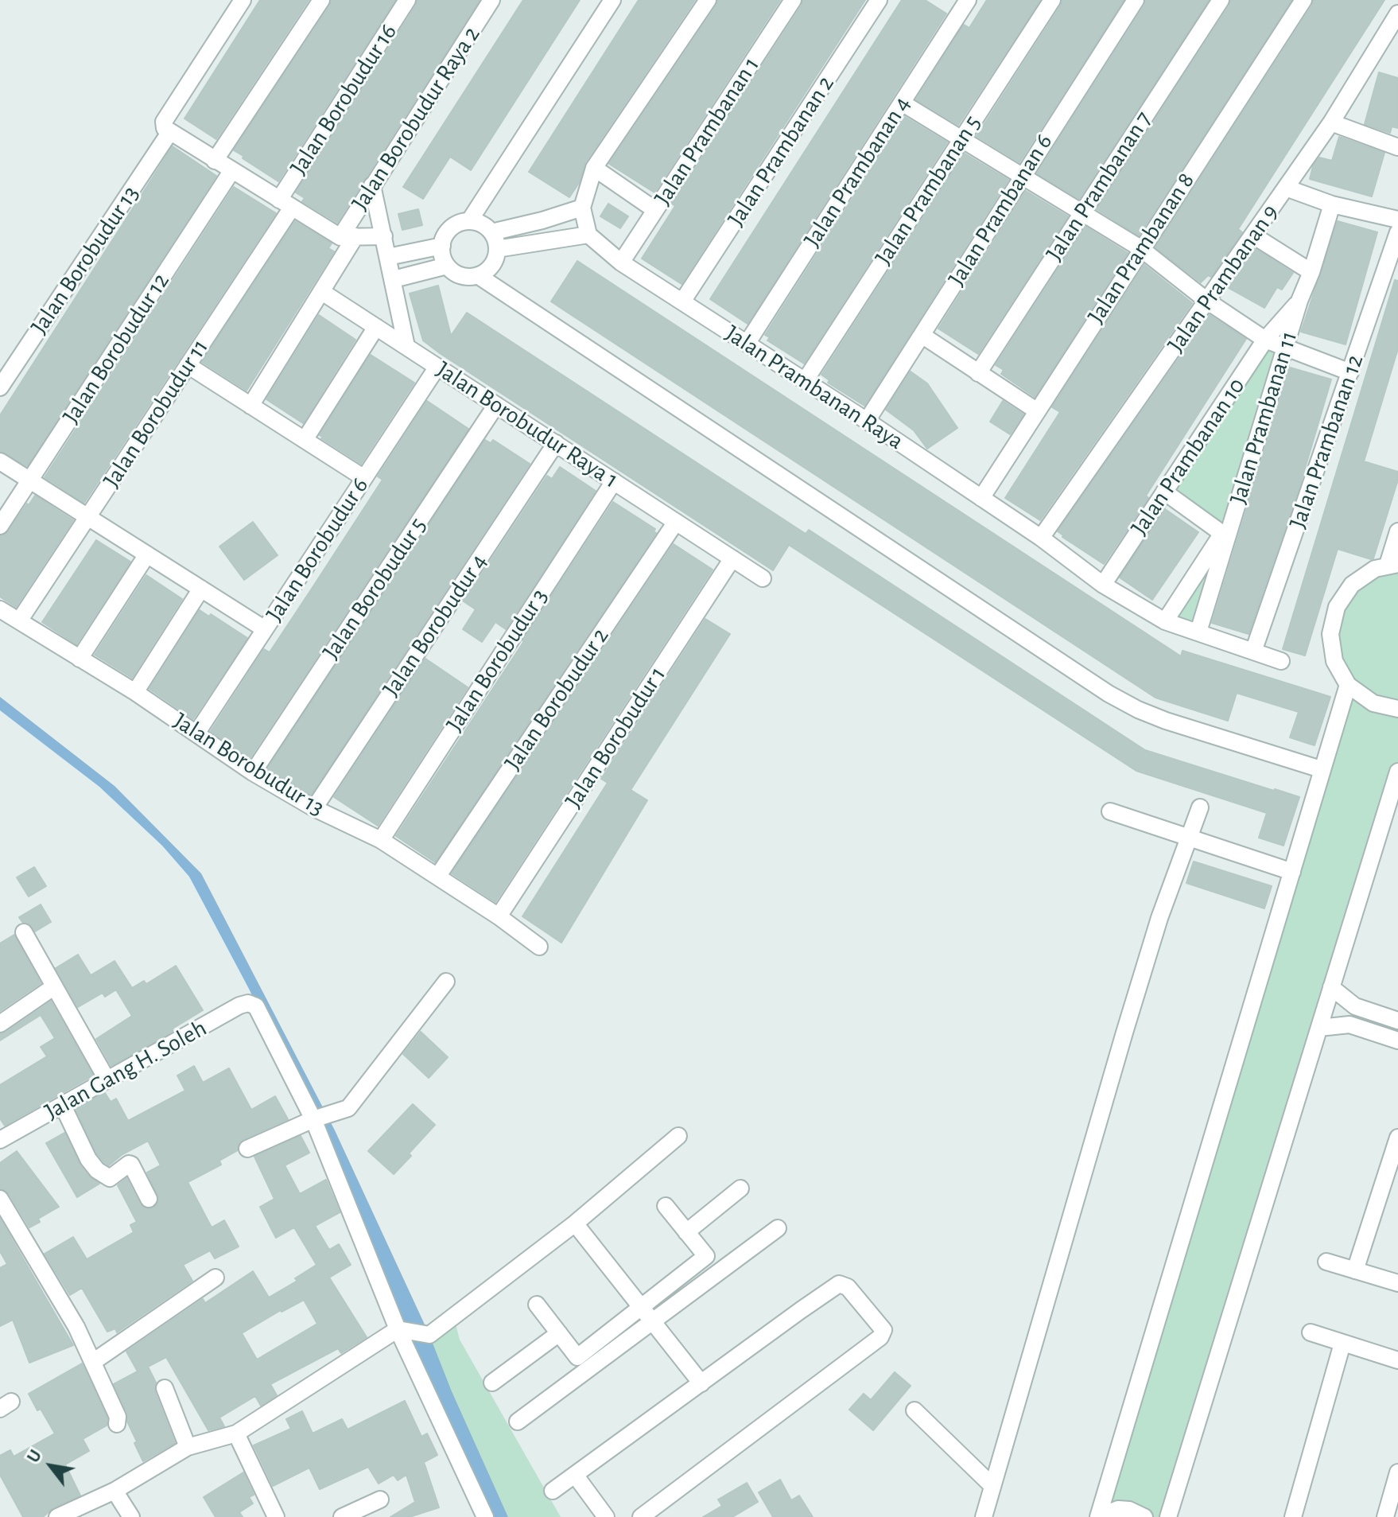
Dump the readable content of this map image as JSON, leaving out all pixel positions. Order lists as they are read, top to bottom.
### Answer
{
  "streets": {
    "street": [
      "Jalan Borobudur 16",
      "Jalan Borobudur Raya 2",
      "Jalan Prambanan 1",
      "Jalan Prambanan 2",
      "Jalan Prambanan 4",
      "Jalan Prambanan 7",
      "Jalan Prambanan 5",
      "Jalan Prambanan 6",
      "Jalan Prambanan 8",
      "Jalan Borobudur 13",
      "Jalan Prambanan 9",
      "Jalan Borobudur 12",
      "Jalan Prambanan Raya",
      "Jalan Borobudur 11",
      "Jalan Prambanan 11",
      "Jalan Borobudur Raya 1",
      "Jalan Prambanan 12",
      "Jalan Prambanan 10",
      "Jalan Borobudur 6",
      "Jalan Borobudur 5",
      "Jalan Borobudur 4",
      "Jalan Borobudur 3",
      "Jalan Borobudur 2",
      "Jalan Borobudur 1",
      "Jalan Gang H. Soleh"
    ]
  },
  "crossings": [
    ["Jalan Borobudur 16", "Jalan Borobudur 11"],
    ["Jalan Borobudur Raya 2", "Jalan Borobudur Raya 1"],
    ["Jalan Prambanan 1", "Jalan Prambanan Raya"],
    ["Jalan Prambanan 2", "Jalan Prambanan Raya"],
    ["Jalan Prambanan 4", "Jalan Prambanan Raya"],
    ["Jalan Prambanan 5", "Jalan Prambanan Raya"],
    ["Jalan Prambanan 6", "Jalan Prambanan Raya"],
    ["Jalan Prambanan 8", "Jalan Prambanan Raya"],
    ["Jalan Borobudur 13", "Jalan Borobudur 11"],
    ["Jalan Borobudur 13", "Jalan Borobudur 6"],
    ["Jalan Borobudur 13", "Jalan Borobudur 5"],
    ["Jalan Borobudur 13", "Jalan Borobudur 4"],
    ["Jalan Borobudur 13", "Jalan Borobudur 3"],
    ["Jalan Borobudur 13", "Jalan Borobudur 2"],
    ["Jalan Borobudur 13", "Jalan Borobudur 1"],
    ["Jalan Prambanan 9", "Jalan Prambanan Raya"],
    ["Jalan Prambanan Raya", "Jalan Prambanan 11"],
    ["Jalan Prambanan Raya", "Jalan Prambanan 12"],
    ["Jalan Prambanan Raya", "Jalan Prambanan 10"],
    ["Jalan Prambanan 11", "Jalan Prambanan 10"],
    ["Jalan Borobudur Raya 1", "Jalan Borobudur 6"],
    ["Jalan Borobudur Raya 1", "Jalan Borobudur 5"],
    ["Jalan Borobudur Raya 1", "Jalan Borobudur 4"],
    ["Jalan Borobudur Raya 1", "Jalan Borobudur 3"],
    ["Jalan Borobudur Raya 1", "Jalan Borobudur 2"],
    ["Jalan Borobudur Raya 1", "Jalan Borobudur 1"]
  ],
  "north": "top left"
}
